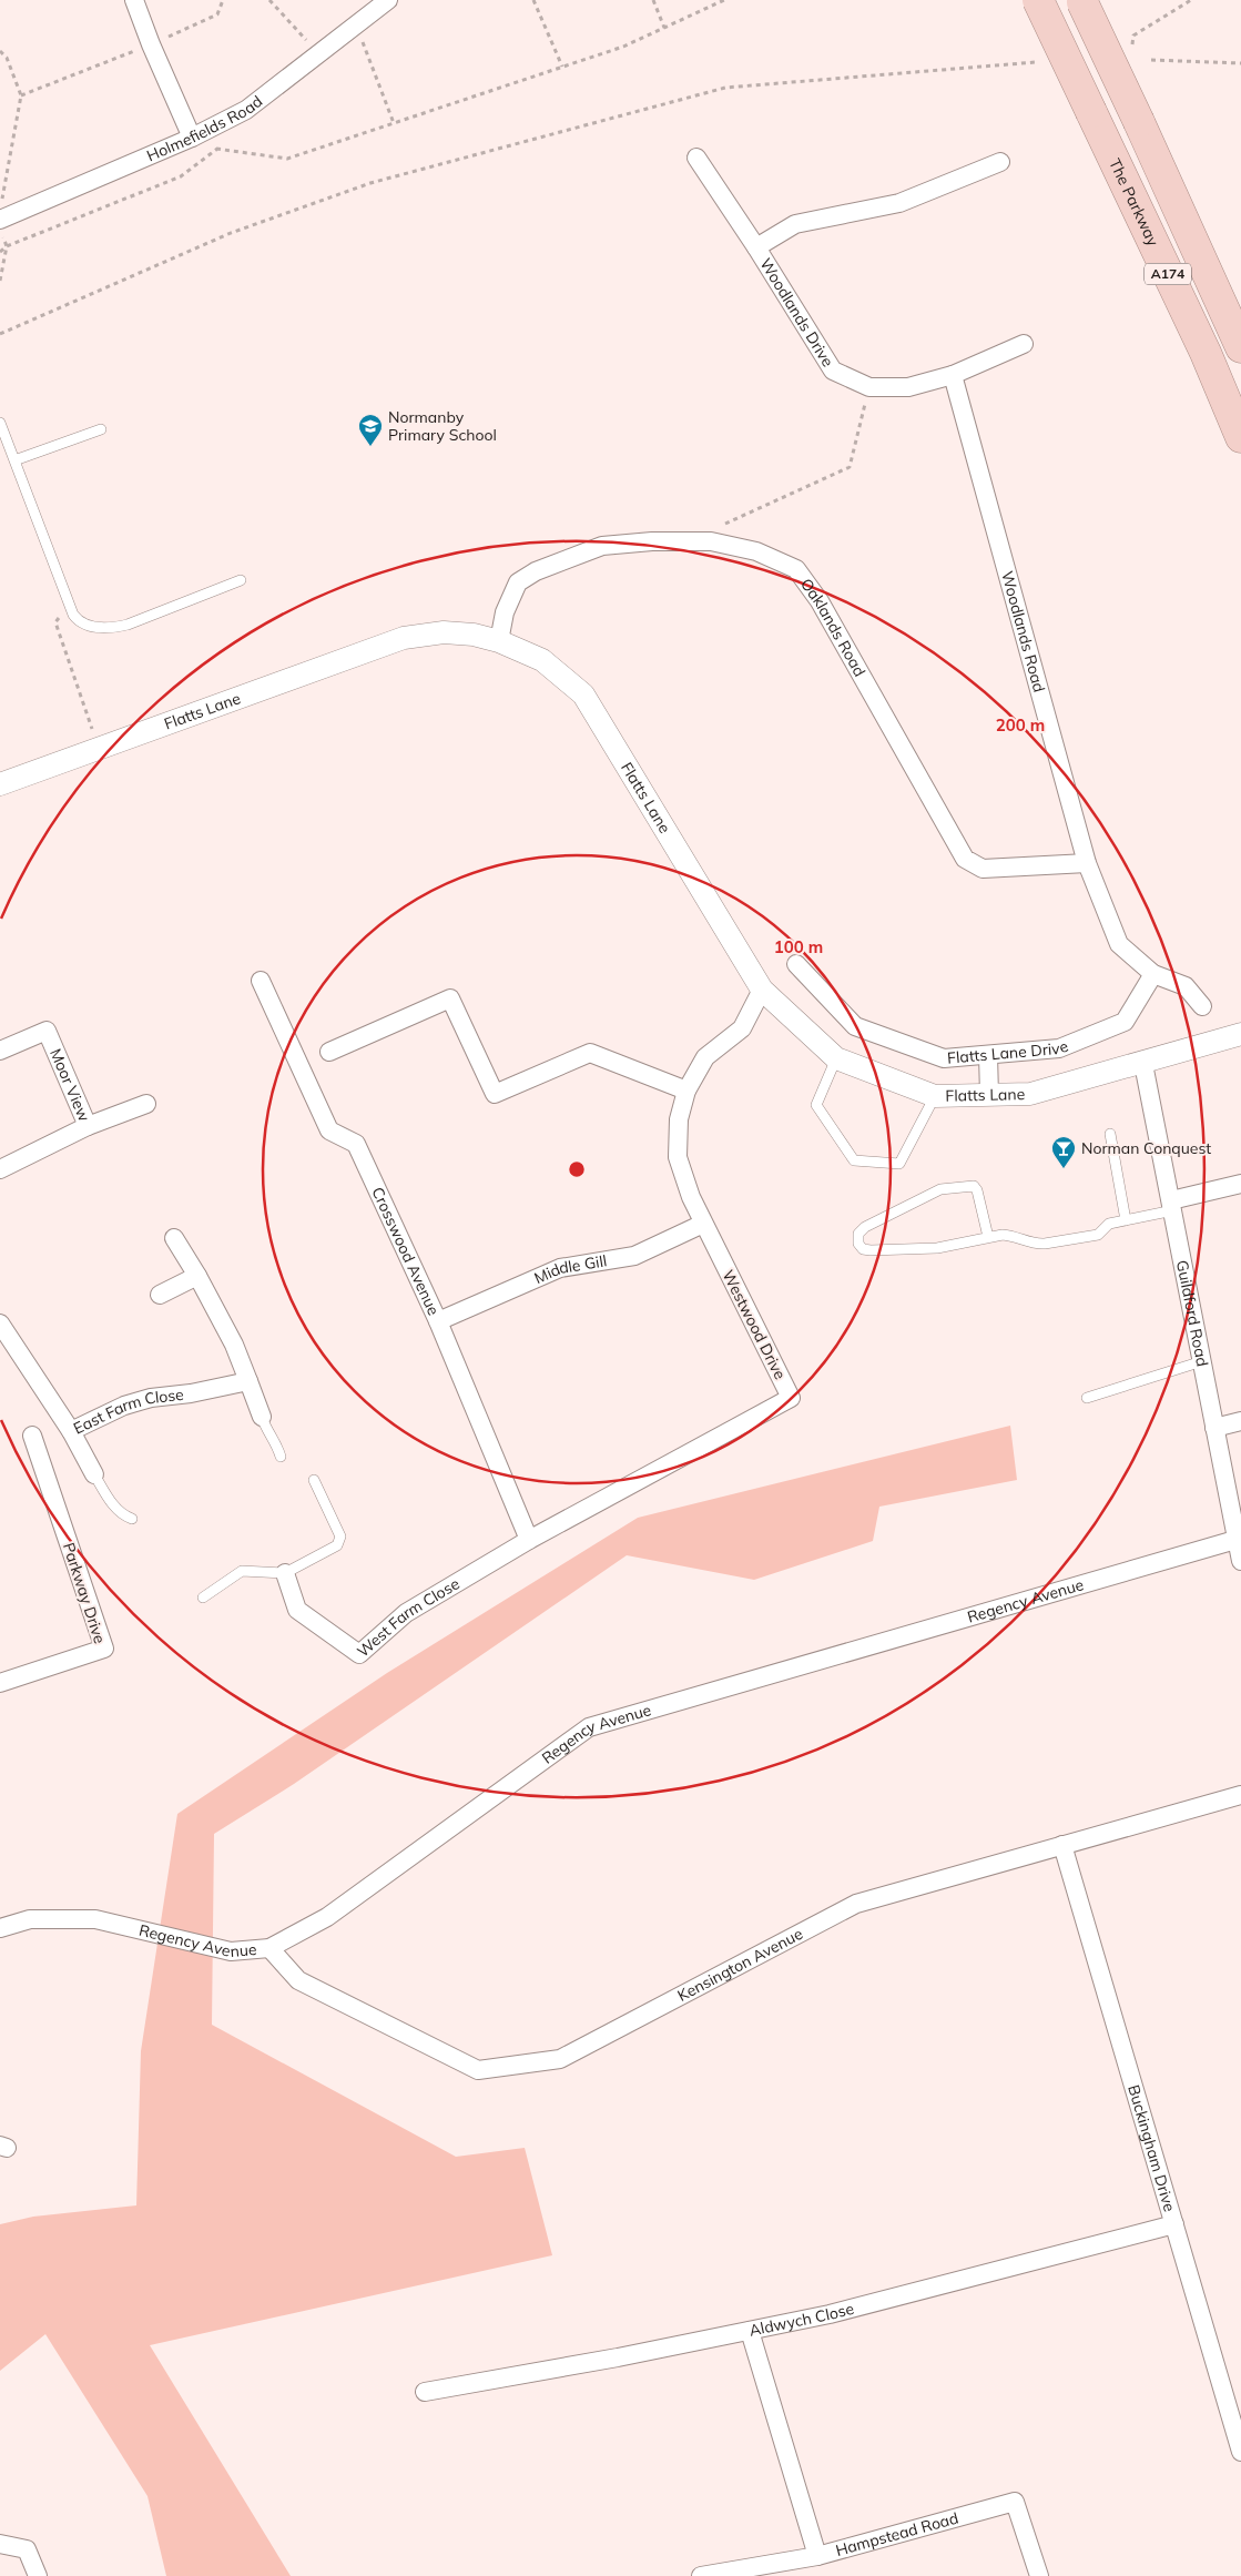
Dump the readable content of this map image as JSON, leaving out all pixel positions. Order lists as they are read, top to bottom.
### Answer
{
  "streets": {
    "highway": ["The Parkway", "A174"],
    "street": [
      "Holmefields Road",
      "Woodlands Drive",
      "Oaklands Road",
      "Woodlands Road",
      "Flatts Lane",
      "Flatts Lane Drive",
      "Moor View",
      "Crosswood Avenue",
      "Middle Gill",
      "Guildford Road",
      "Westwood Drive",
      "East Farm Close",
      "Parkway Drive",
      "Regency Avenue",
      "West Farm Close",
      "Kensington Avenue",
      "Buckingham Drive",
      "Aldwych Close",
      "Hampstead Road"
    ]
  },
  "crossings": [
    ["Woodlands Drive", "Woodlands Road"],
    ["Oaklands Road", "Woodlands Road"],
    ["Oaklands Road", "Flatts Lane"],
    ["Woodlands Road", "Flatts Lane Drive"],
    ["Flatts Lane", "Guildford Road"],
    ["Flatts Lane", "Westwood Drive"],
    ["Crosswood Avenue", "Middle Gill"],
    ["Crosswood Avenue", "Westwood Drive"],
    ["Crosswood Avenue", "West Farm Close"],
    ["Middle Gill", "Westwood Drive"],
    ["Guildford Road", "Regency Avenue"],
    ["Westwood Drive", "West Farm Close"],
    ["Regency Avenue", "Kensington Avenue"],
    ["Kensington Avenue", "Buckingham Drive"],
    ["Buckingham Drive", "Aldwych Close"]
  ],
  "places": {
    "school or university": ["Normanby Primary School"],
    "bar": ["Norman Conquest"]
  },
  "rings": ["200 m", "100 m"]
}
